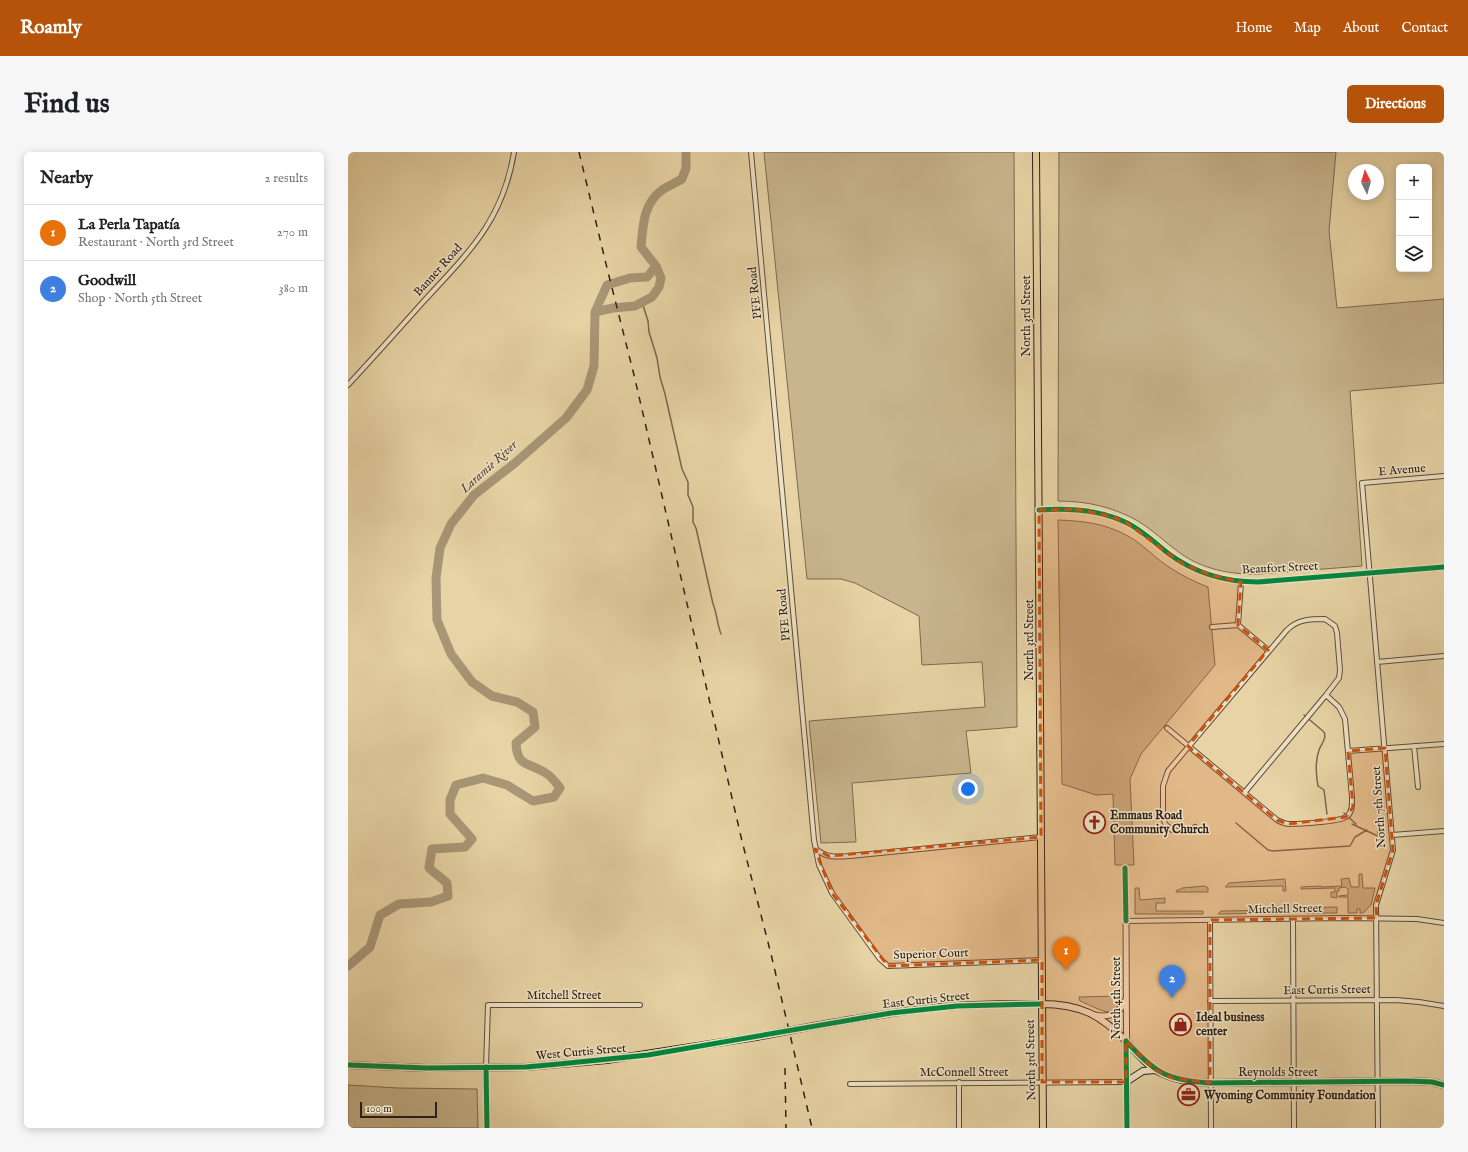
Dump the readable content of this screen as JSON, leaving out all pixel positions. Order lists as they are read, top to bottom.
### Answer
{
  "streets": {
    "main road": [
      "North 3rd Street",
      "East Curtis Street",
      "West Curtis Street",
      "Reynolds Street"
    ],
    "street": [
      "Banner Road",
      "PFE Road",
      "E Avenue",
      "Beaufort Street",
      "North 7th Street",
      "Mitchell Street",
      "Superior Court",
      "North 4th Street",
      "McConnell Street"
    ]
  },
  "crossings": [
    ["PFE Road", "Superior Court"],
    ["North 3rd Street", "Beaufort Street"],
    ["North 3rd Street", "Superior Court"],
    ["North 3rd Street", "East Curtis Street"],
    ["North 3rd Street", "McConnell Street"],
    ["E Avenue", "North 7th Street"],
    ["Beaufort Street", "North 7th Street"],
    ["North 7th Street", "Mitchell Street"],
    ["North 7th Street", "East Curtis Street"],
    ["North 7th Street", "Reynolds Street"],
    ["Mitchell Street", "North 4th Street"],
    ["Mitchell Street", "West Curtis Street"],
    ["East Curtis Street", "North 4th Street"],
    ["East Curtis Street", "West Curtis Street"],
    ["East Curtis Street", "Reynolds Street"],
    ["North 4th Street", "McConnell Street"],
    ["North 4th Street", "Reynolds Street"]
  ],
  "water": ["Laramie River"],
  "places": {
    "church": ["Emmaus Road Community Church"],
    "shop": ["Ideal business center"],
    "office": ["Wyoming Community Foundation"]
  },
  "scale_bar": "100 m",
  "north": "top",
  "page": {
    "header": "Roamly",
    "nav": [
      "Home",
      "Map",
      "About",
      "Contact"
    ],
    "buttons": "Directions",
    "title": "Find us",
    "heading": ["Nearby", "2 results"],
    "map_buttons": ["+", "−"],
    "list": [
      {
        "mark": "1",
        "name": "La Perla Tapatía",
        "note": "Restaurant · North 3rd Street",
        "value": "270 m"
      },
      {
        "mark": "2",
        "name": "Goodwill",
        "note": "Shop · North 5th Street",
        "value": "380 m"
      }
    ],
    "pins": ["1", "2"],
    "scale": "100 m"
  }
}
